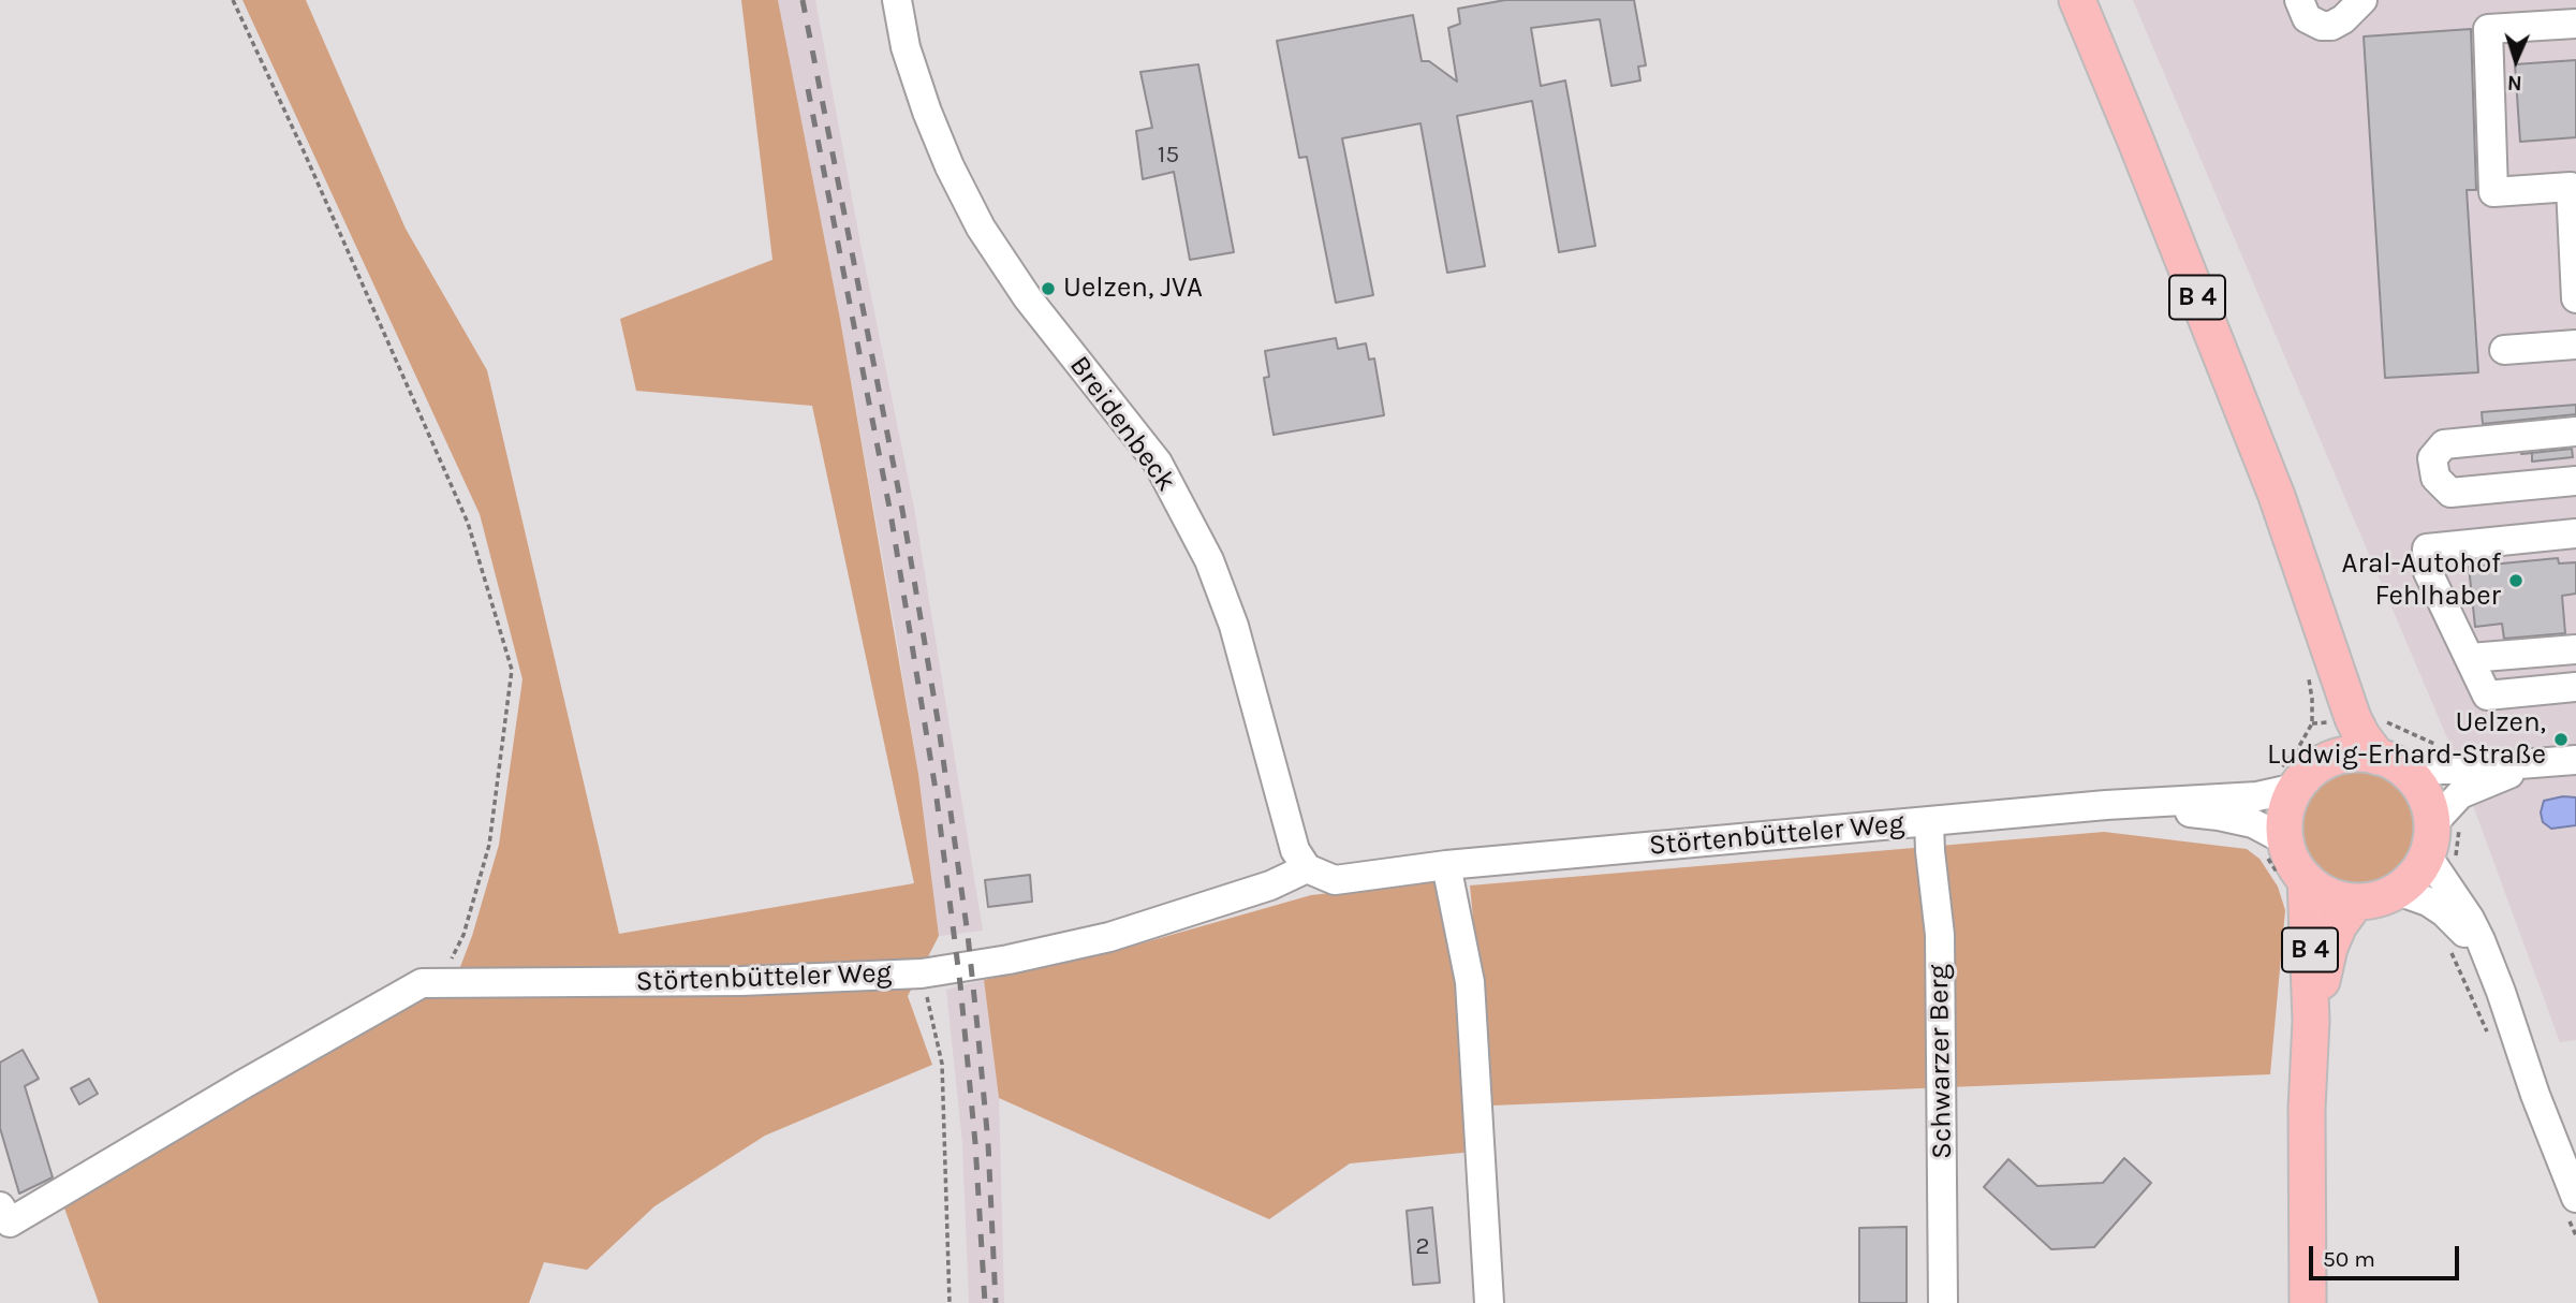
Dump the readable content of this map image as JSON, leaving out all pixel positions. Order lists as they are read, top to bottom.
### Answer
{
  "streets": {
    "main road": ["B 4"],
    "street": ["Breidenbeck", "Störtenbütteler Weg", "Schwarzer Berg"]
  },
  "crossings": [
    ["B 4", "Störtenbütteler Weg"],
    ["Breidenbeck", "Störtenbütteler Weg"],
    ["Störtenbütteler Weg", "Schwarzer Berg"]
  ],
  "places": ["Uelzen, JVA", "Aral-Autohof Fehlhaber", "Uelzen, Ludwig-Erhard-Straße"],
  "house_numbers": ["15", "2"],
  "scale_bar": "50 m",
  "north": "bottom"
}
